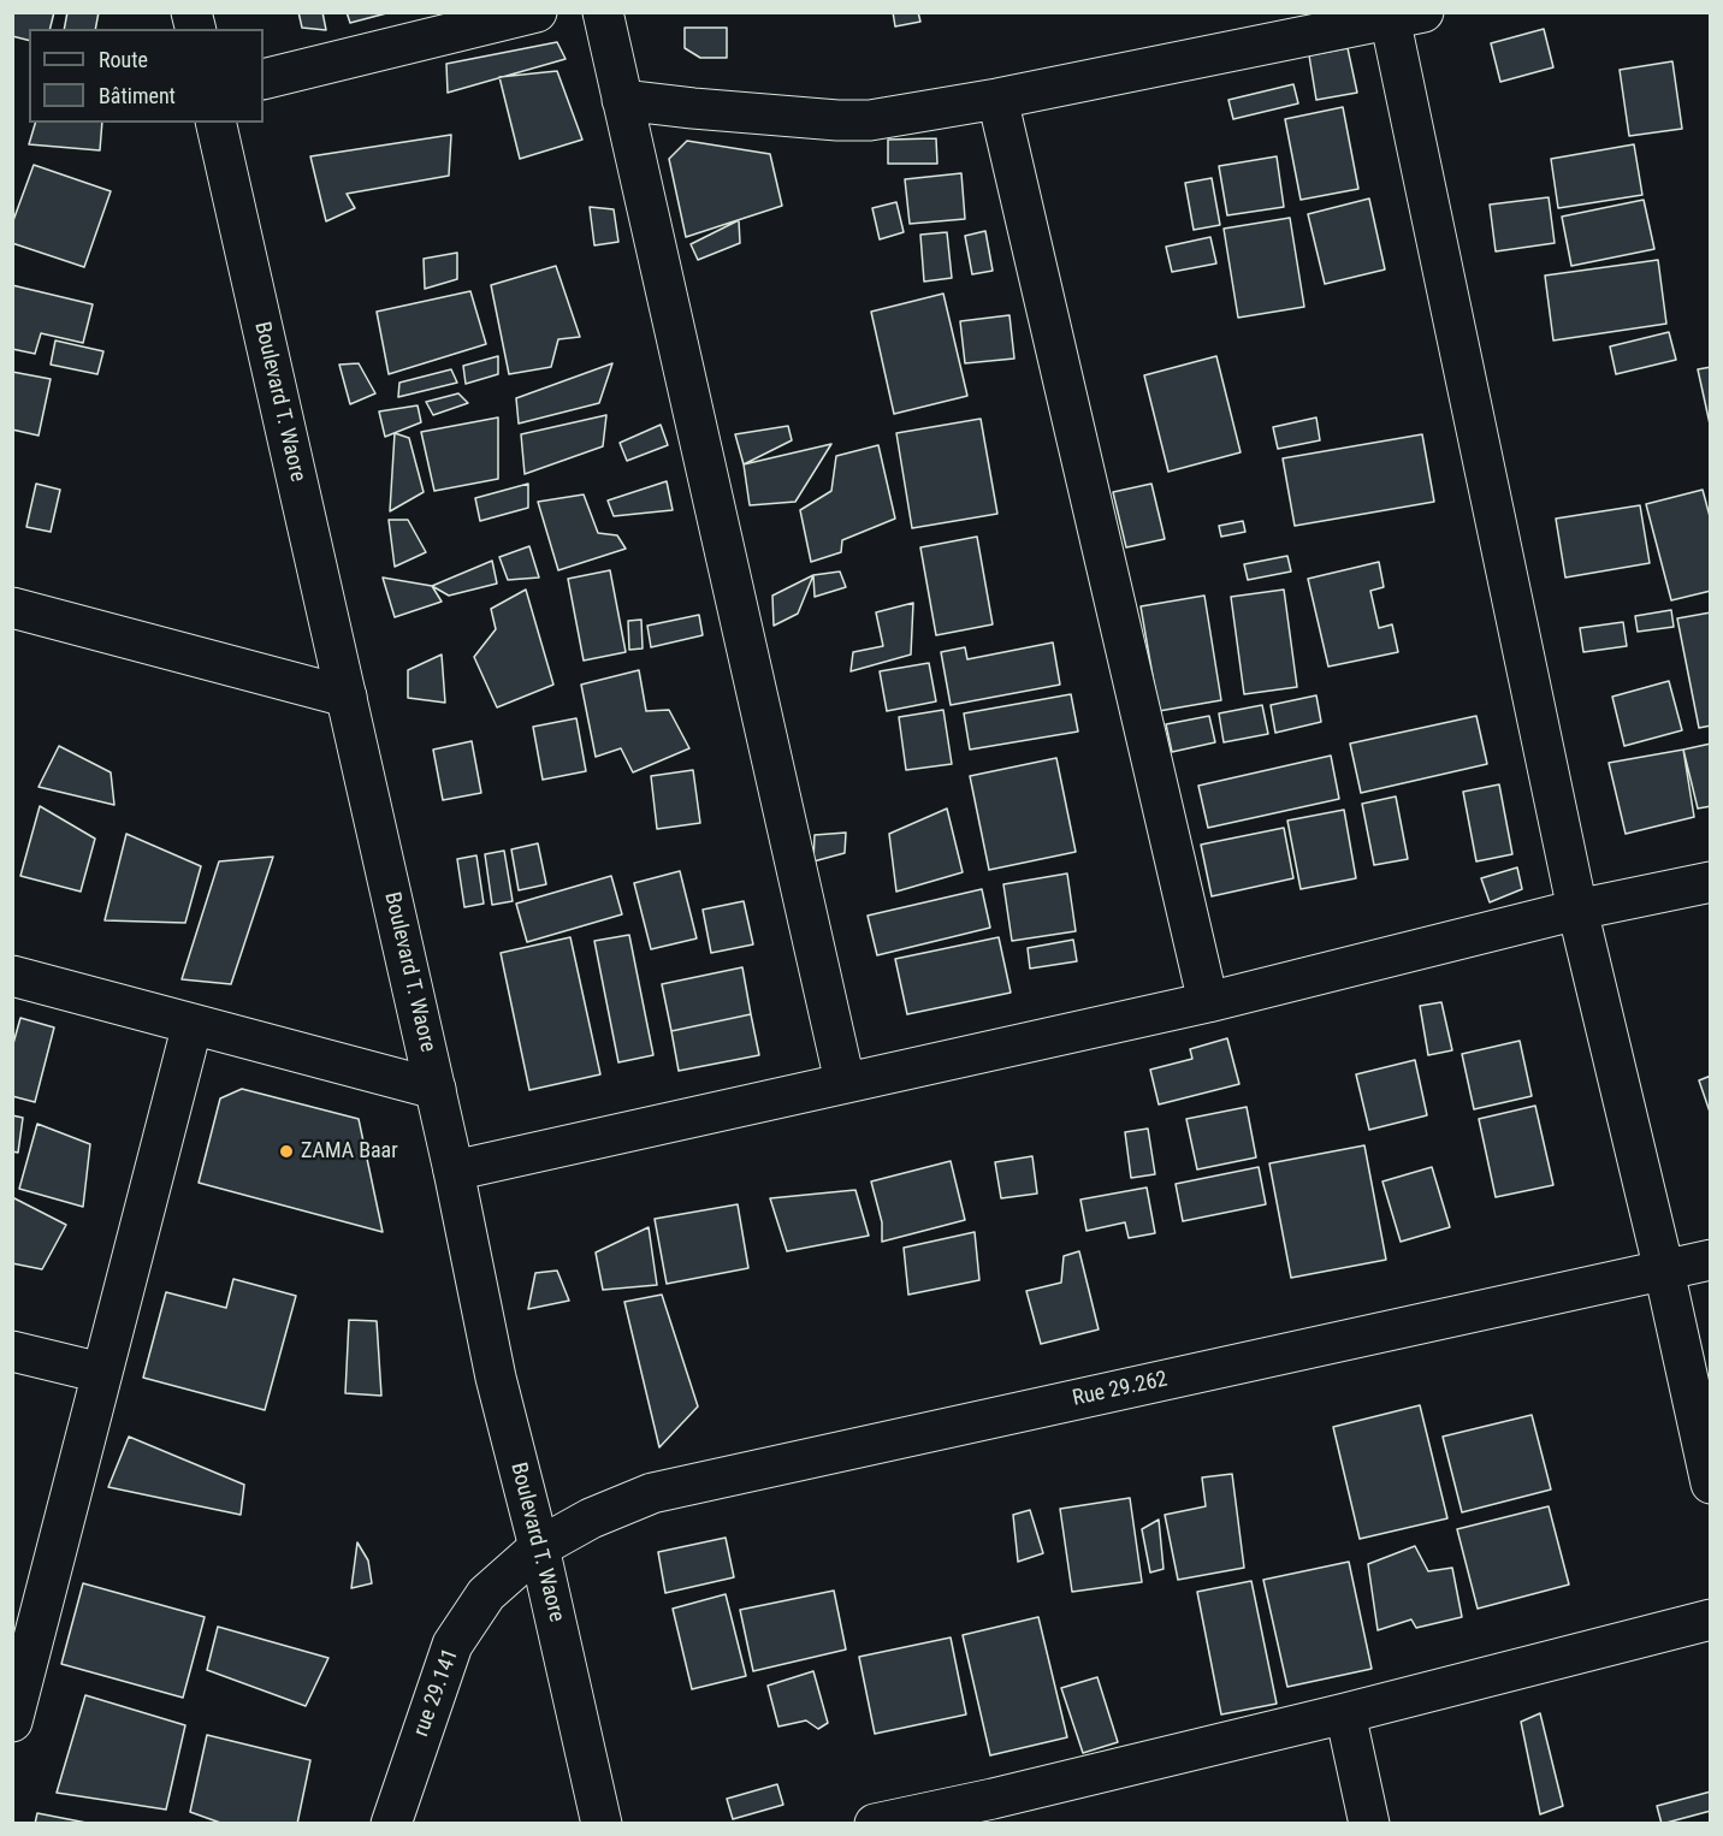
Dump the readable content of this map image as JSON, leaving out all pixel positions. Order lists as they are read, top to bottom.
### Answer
{
  "streets": {
    "street": ["Boulevard T. Waore", "Rue 29.262", "rue 29.141"]
  },
  "crossings": [
    ["Boulevard T. Waore", "Rue 29.262"],
    ["Boulevard T. Waore", "rue 29.141"],
    ["Rue 29.262", "rue 29.141"]
  ],
  "places": ["ZAMA Baar"],
  "legend": ["Route", "Bâtiment"]
}
